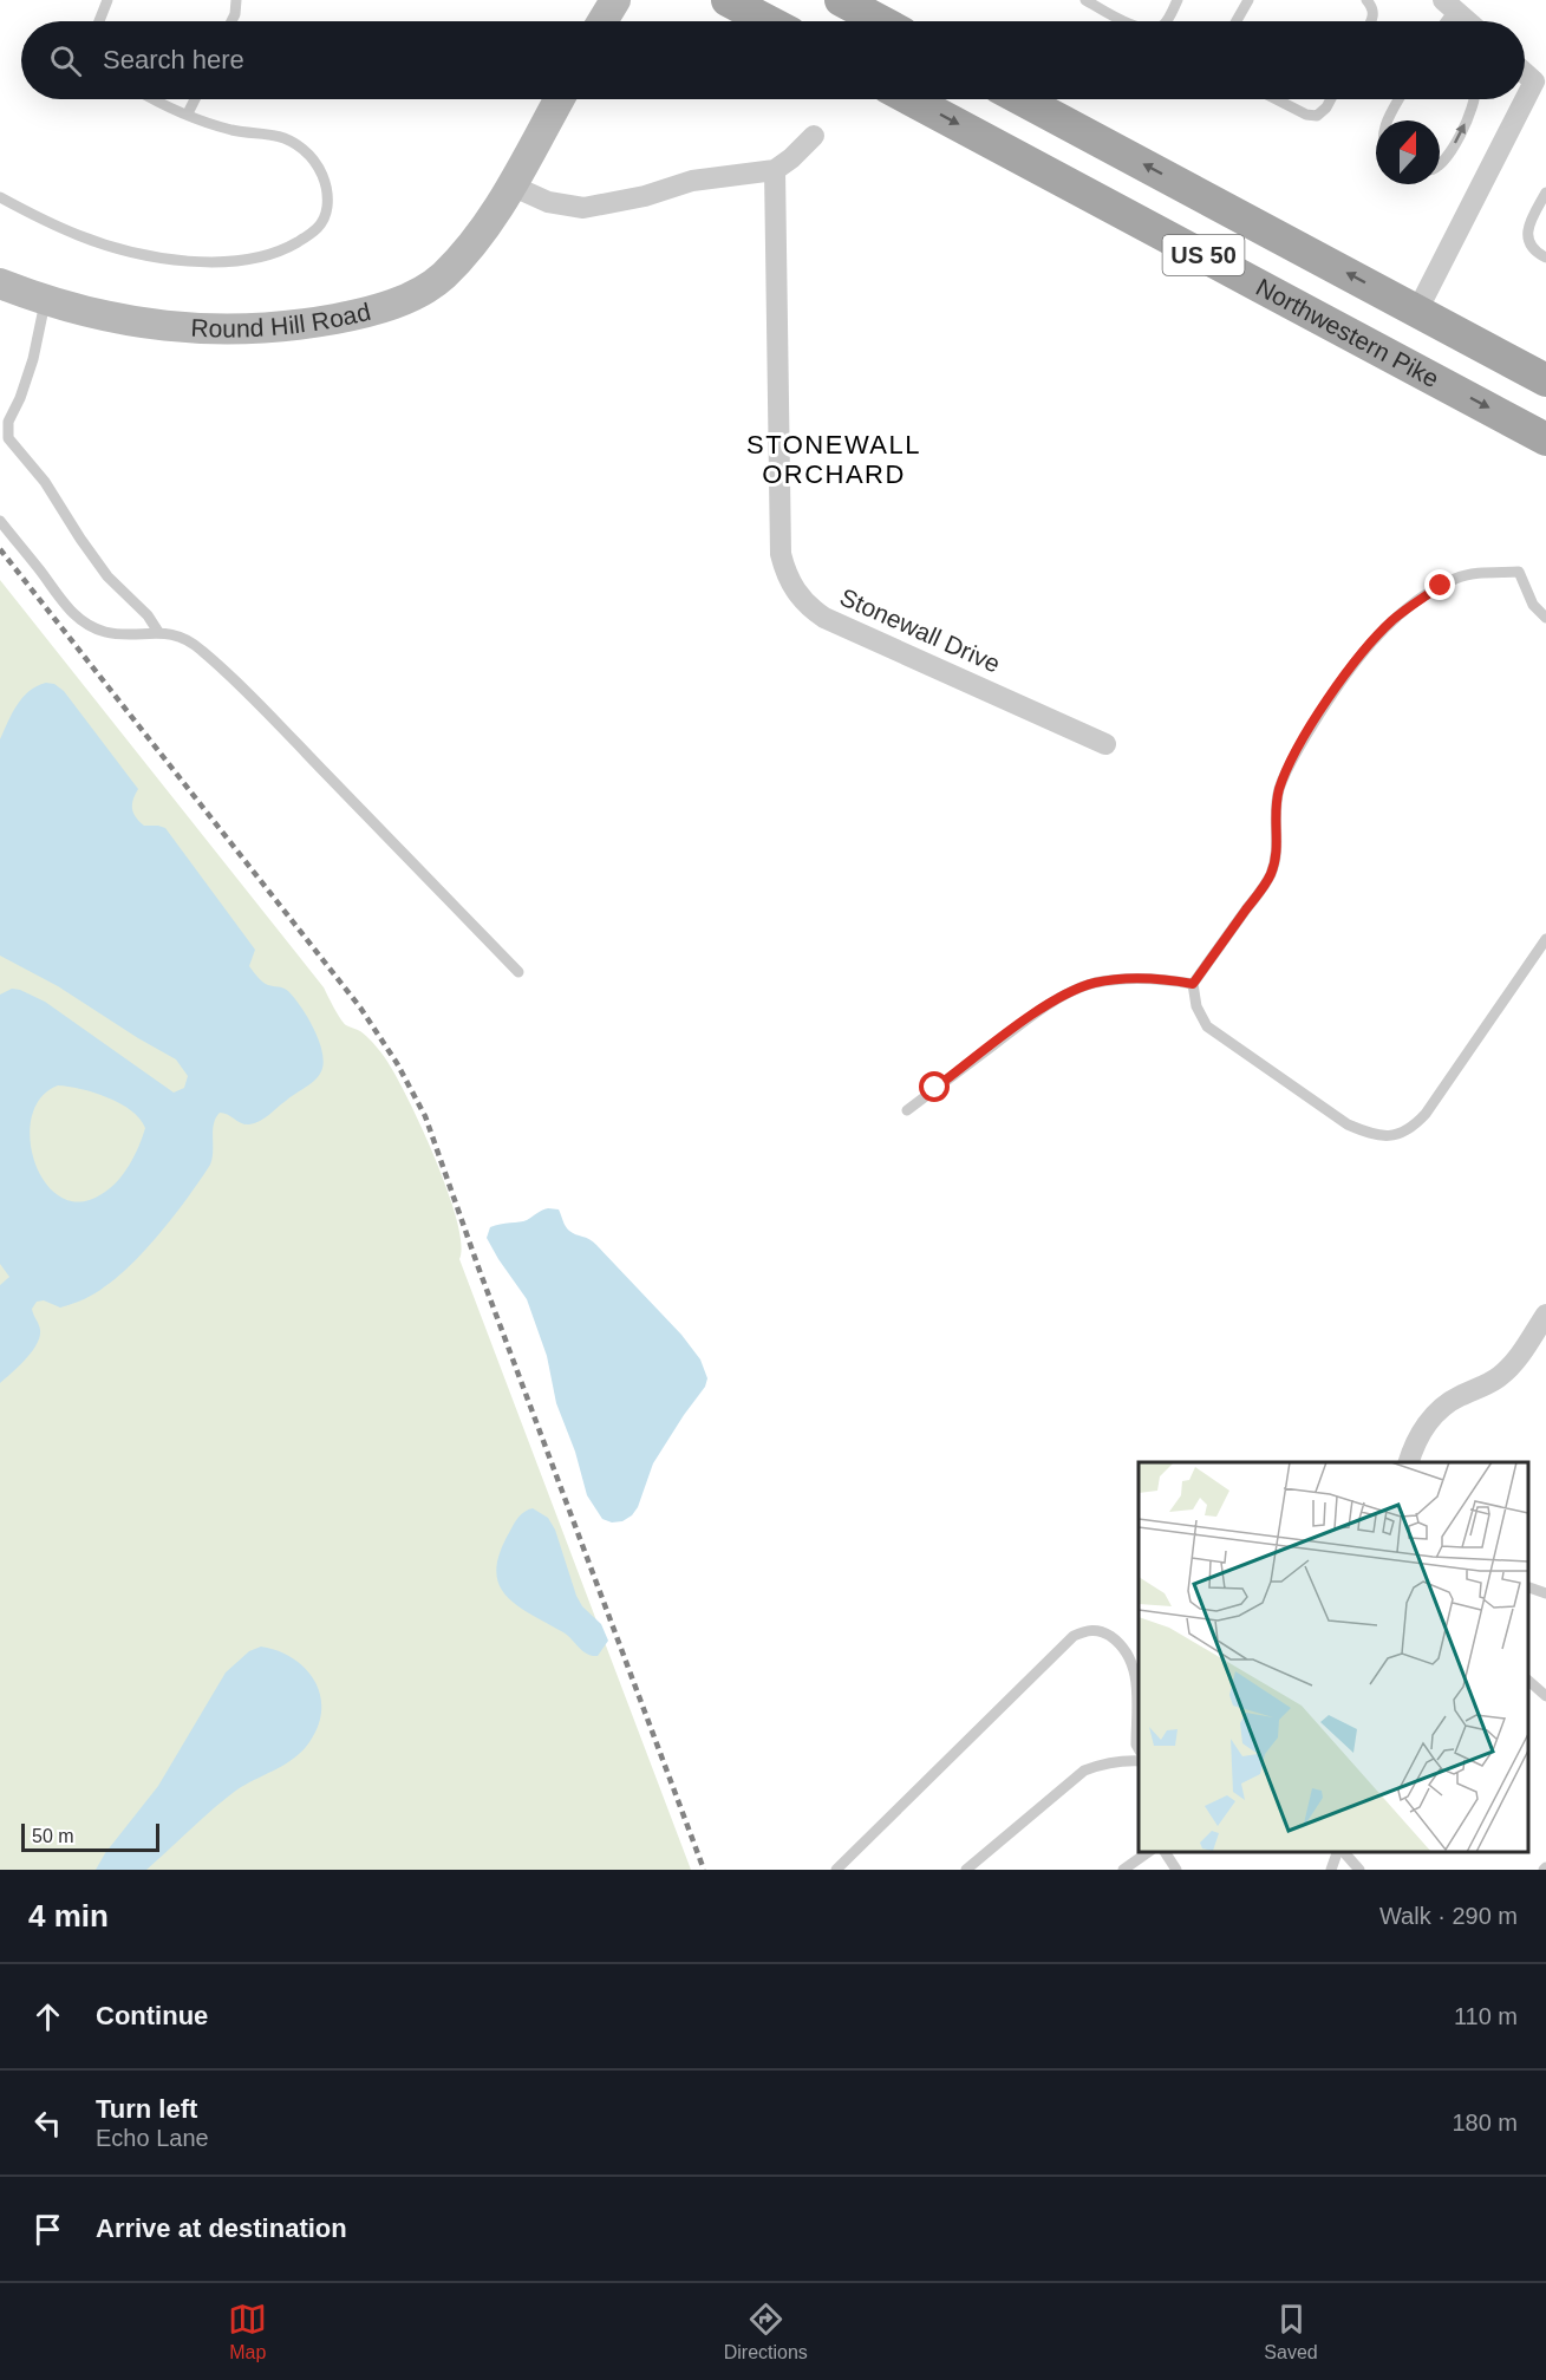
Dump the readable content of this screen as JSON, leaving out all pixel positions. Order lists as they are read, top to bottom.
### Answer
{
  "streets": {
    "main road": ["US 50", "Northwestern Pike"],
    "street": ["Round Hill Road", "Stonewall Drive"]
  },
  "districts": ["STONEWALL ORCHARD"],
  "scale_bar": "50 m",
  "north": "top",
  "page": {
    "search": "Search here",
    "scale": "50 m",
    "heading": ["4 min", "Walk · 290 m"],
    "list": [
      ["Continue", "110 m"],
      ["Turn left", "Echo Lane", "180 m"],
      "Arrive at destination"
    ],
    "nav": ["Map", "Directions", "Saved"]
  }
}
